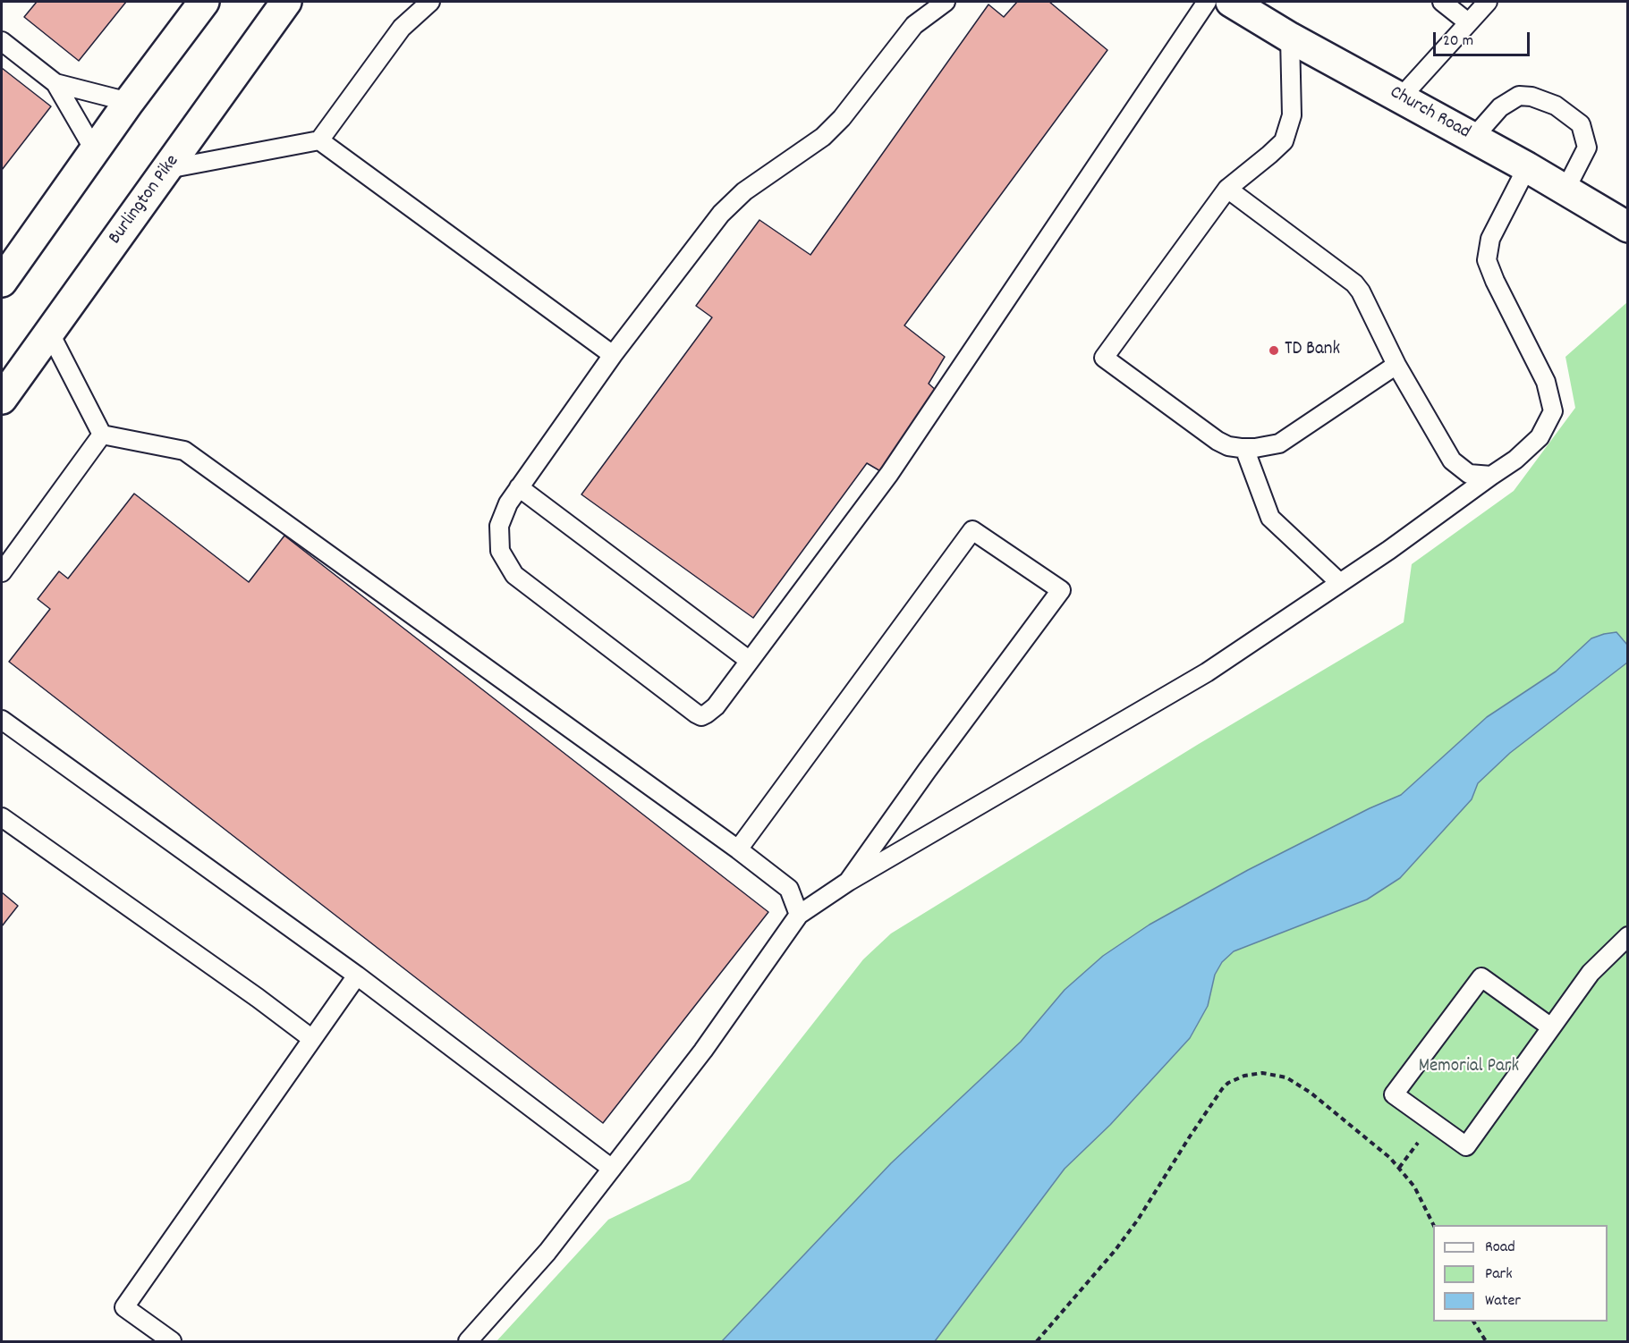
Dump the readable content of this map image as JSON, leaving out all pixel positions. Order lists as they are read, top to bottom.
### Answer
{
  "streets": {
    "main road": ["Church Road", "Burlington Pike"]
  },
  "parks": ["Memorial Park"],
  "places": ["TD Bank"],
  "legend": ["Road", "Park", "Water"],
  "scale_bar": "20 m"
}
